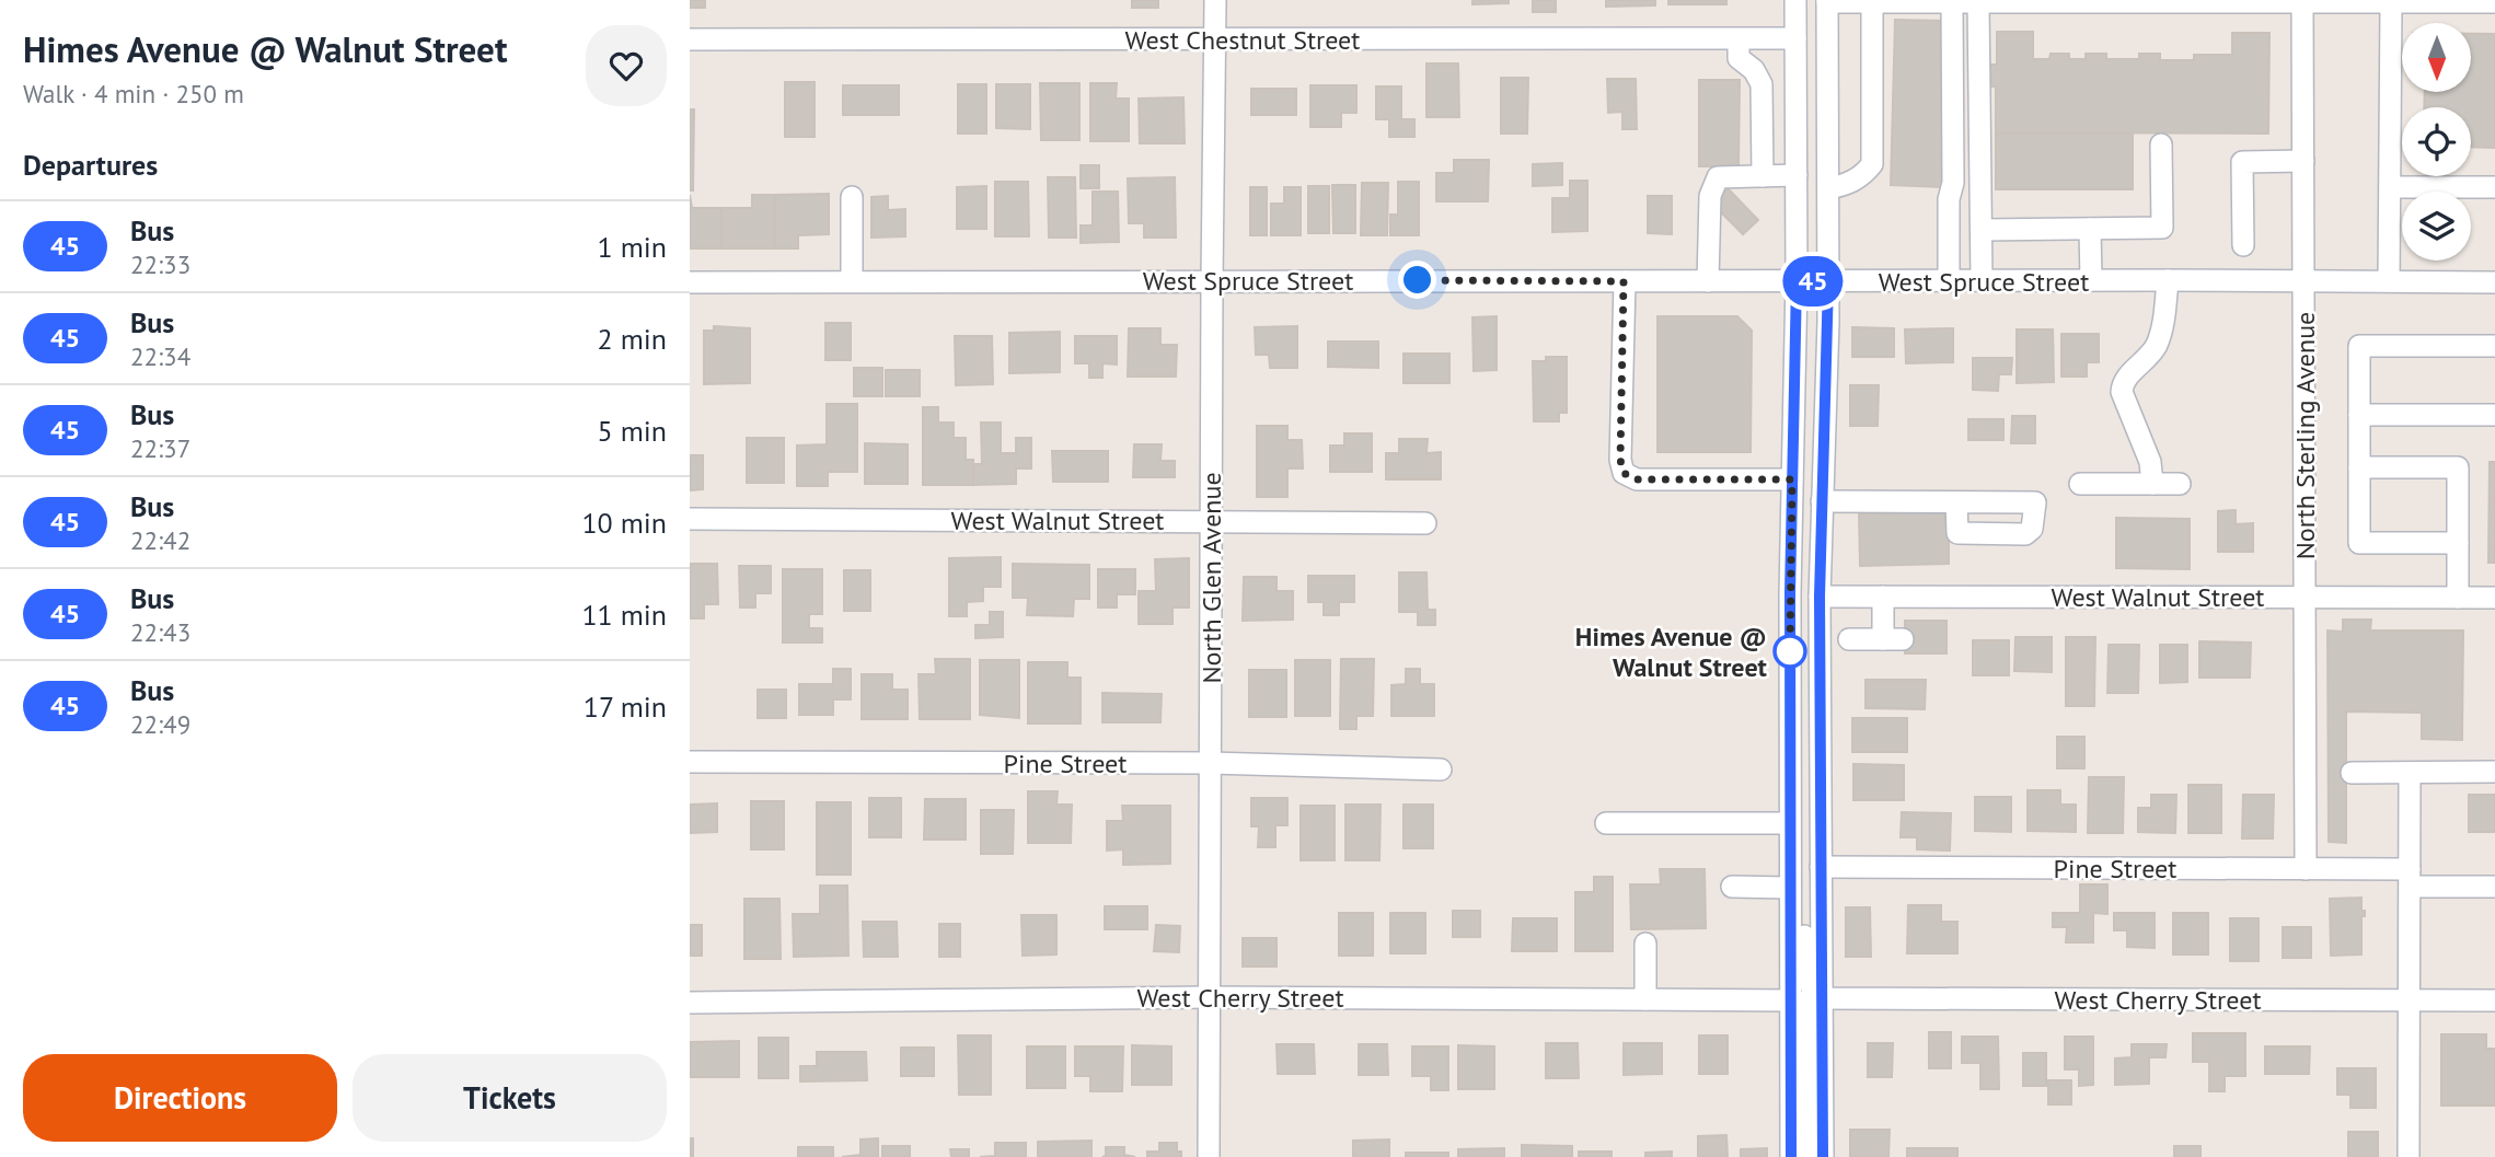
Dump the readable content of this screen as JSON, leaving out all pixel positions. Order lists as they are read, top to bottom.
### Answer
{
  "streets": {
    "street": [
      "West Chestnut Street",
      "West Spruce Street",
      "North Sterling Avenue",
      "West Walnut Street",
      "North Glen Avenue",
      "Pine Street",
      "West Cherry Street"
    ]
  },
  "crossings": [
    ["West Chestnut Street", "North Glen Avenue"],
    ["West Spruce Street", "North Sterling Avenue"],
    ["West Spruce Street", "North Glen Avenue"],
    ["North Sterling Avenue", "West Walnut Street"],
    ["North Sterling Avenue", "Pine Street"],
    ["West Walnut Street", "North Glen Avenue"],
    ["North Glen Avenue", "Pine Street"],
    ["North Glen Avenue", "West Cherry Street"]
  ],
  "places": ["Himes Avenue @ Walnut Street"],
  "lines": ["bus line 45"],
  "north": "bottom",
  "page": {
    "heading": [
      ["Himes Avenue @ Walnut Street", "Walk · 4 min · 250 m"],
      "Departures"
    ],
    "on_map": "45",
    "list": [
      {
        "mark": "45",
        "name": "Bus",
        "note": "22:33",
        "value": "1 min"
      },
      {
        "mark": "45",
        "name": "Bus",
        "note": "22:34",
        "value": "2 min"
      },
      {
        "mark": "45",
        "name": "Bus",
        "note": "22:37",
        "value": "5 min"
      },
      {
        "mark": "45",
        "name": "Bus",
        "note": "22:42",
        "value": "10 min"
      },
      {
        "mark": "45",
        "name": "Bus",
        "note": "22:43",
        "value": "11 min"
      },
      {
        "mark": "45",
        "name": "Bus",
        "note": "22:49",
        "value": "17 min"
      }
    ],
    "buttons": ["Directions", "Tickets"]
  }
}
